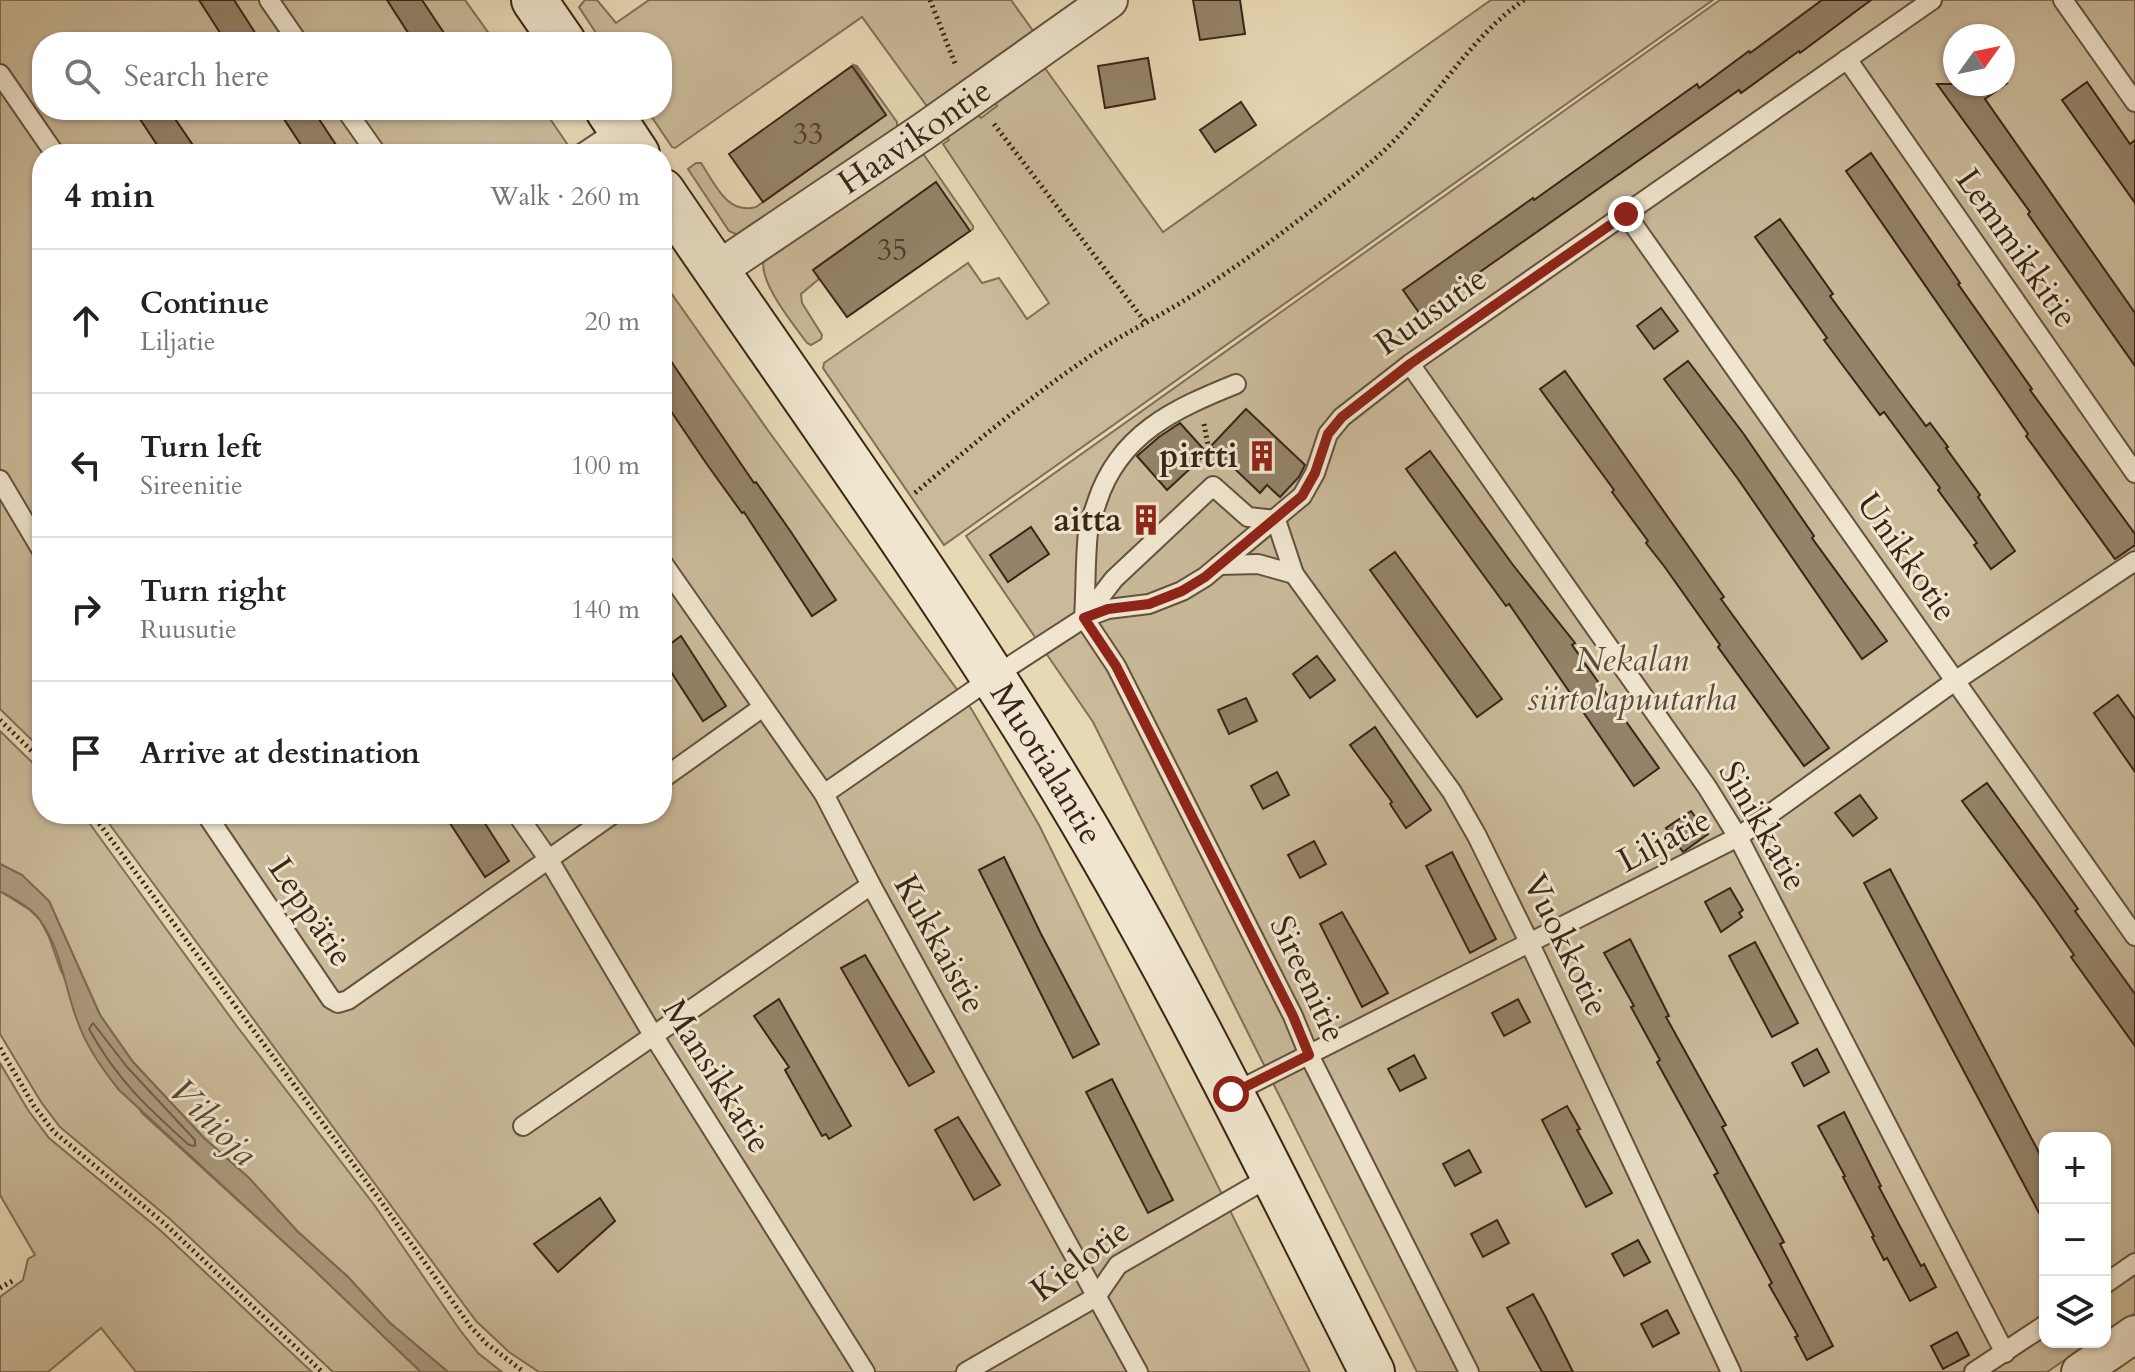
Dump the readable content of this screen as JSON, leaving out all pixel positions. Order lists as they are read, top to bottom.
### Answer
{
  "streets": {
    "street": ["Haavikontie", "Muotialantie"],
    "lane": [
      "Lemmikkitie",
      "Ruusutie",
      "Unikkotie",
      "Sinikkatie",
      "Liljatie",
      "Leppätie",
      "Kukkaistie",
      "Vuokkotie",
      "Sireenitie",
      "Mansikkatie",
      "Kielotie"
    ]
  },
  "crossings": [
    ["Haavikontie", "Muotialantie"],
    ["Lemmikkitie", "Ruusutie"],
    ["Ruusutie", "Unikkotie"],
    ["Ruusutie", "Muotialantie"],
    ["Ruusutie", "Sinikkatie"],
    ["Ruusutie", "Kukkaistie"],
    ["Ruusutie", "Vuokkotie"],
    ["Ruusutie", "Sireenitie"],
    ["Unikkotie", "Liljatie"],
    ["Muotialantie", "Liljatie"],
    ["Muotialantie", "Kielotie"],
    ["Sinikkatie", "Liljatie"],
    ["Liljatie", "Vuokkotie"],
    ["Liljatie", "Sireenitie"],
    ["Leppätie", "Mansikkatie"],
    ["Kukkaistie", "Kielotie"]
  ],
  "water": ["Vihioja"],
  "parks": ["Nekalan siirtolapuutarha"],
  "places": {
    "building": ["pirtti", "aitta"]
  },
  "house_numbers": ["33", "35"],
  "north": "top right",
  "page": {
    "search": "Search here",
    "heading": ["4 min", "Walk · 260 m"],
    "list": [
      ["Continue", "Liljatie", "20 m"],
      ["Turn left", "Sireenitie", "100 m"],
      ["Turn right", "Ruusutie", "140 m"],
      "Arrive at destination"
    ],
    "map_buttons": ["+", "−"]
  }
}
